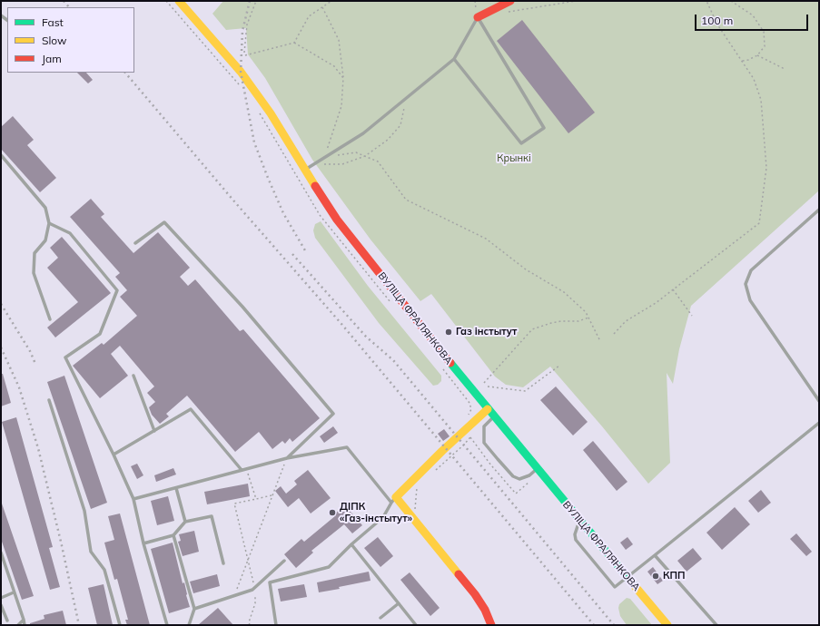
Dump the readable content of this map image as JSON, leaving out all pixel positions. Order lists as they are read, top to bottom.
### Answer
{
  "streets": {
    "main road": ["ВУЛІЦА ФРАЛЯНКОВА"]
  },
  "parks": ["Крынкі"],
  "places": ["Газ інстытут", "ДІПК «Газ-інстытут»", "КПП"],
  "legend": ["Fast", "Slow", "Jam"],
  "scale_bar": "100 m"
}
